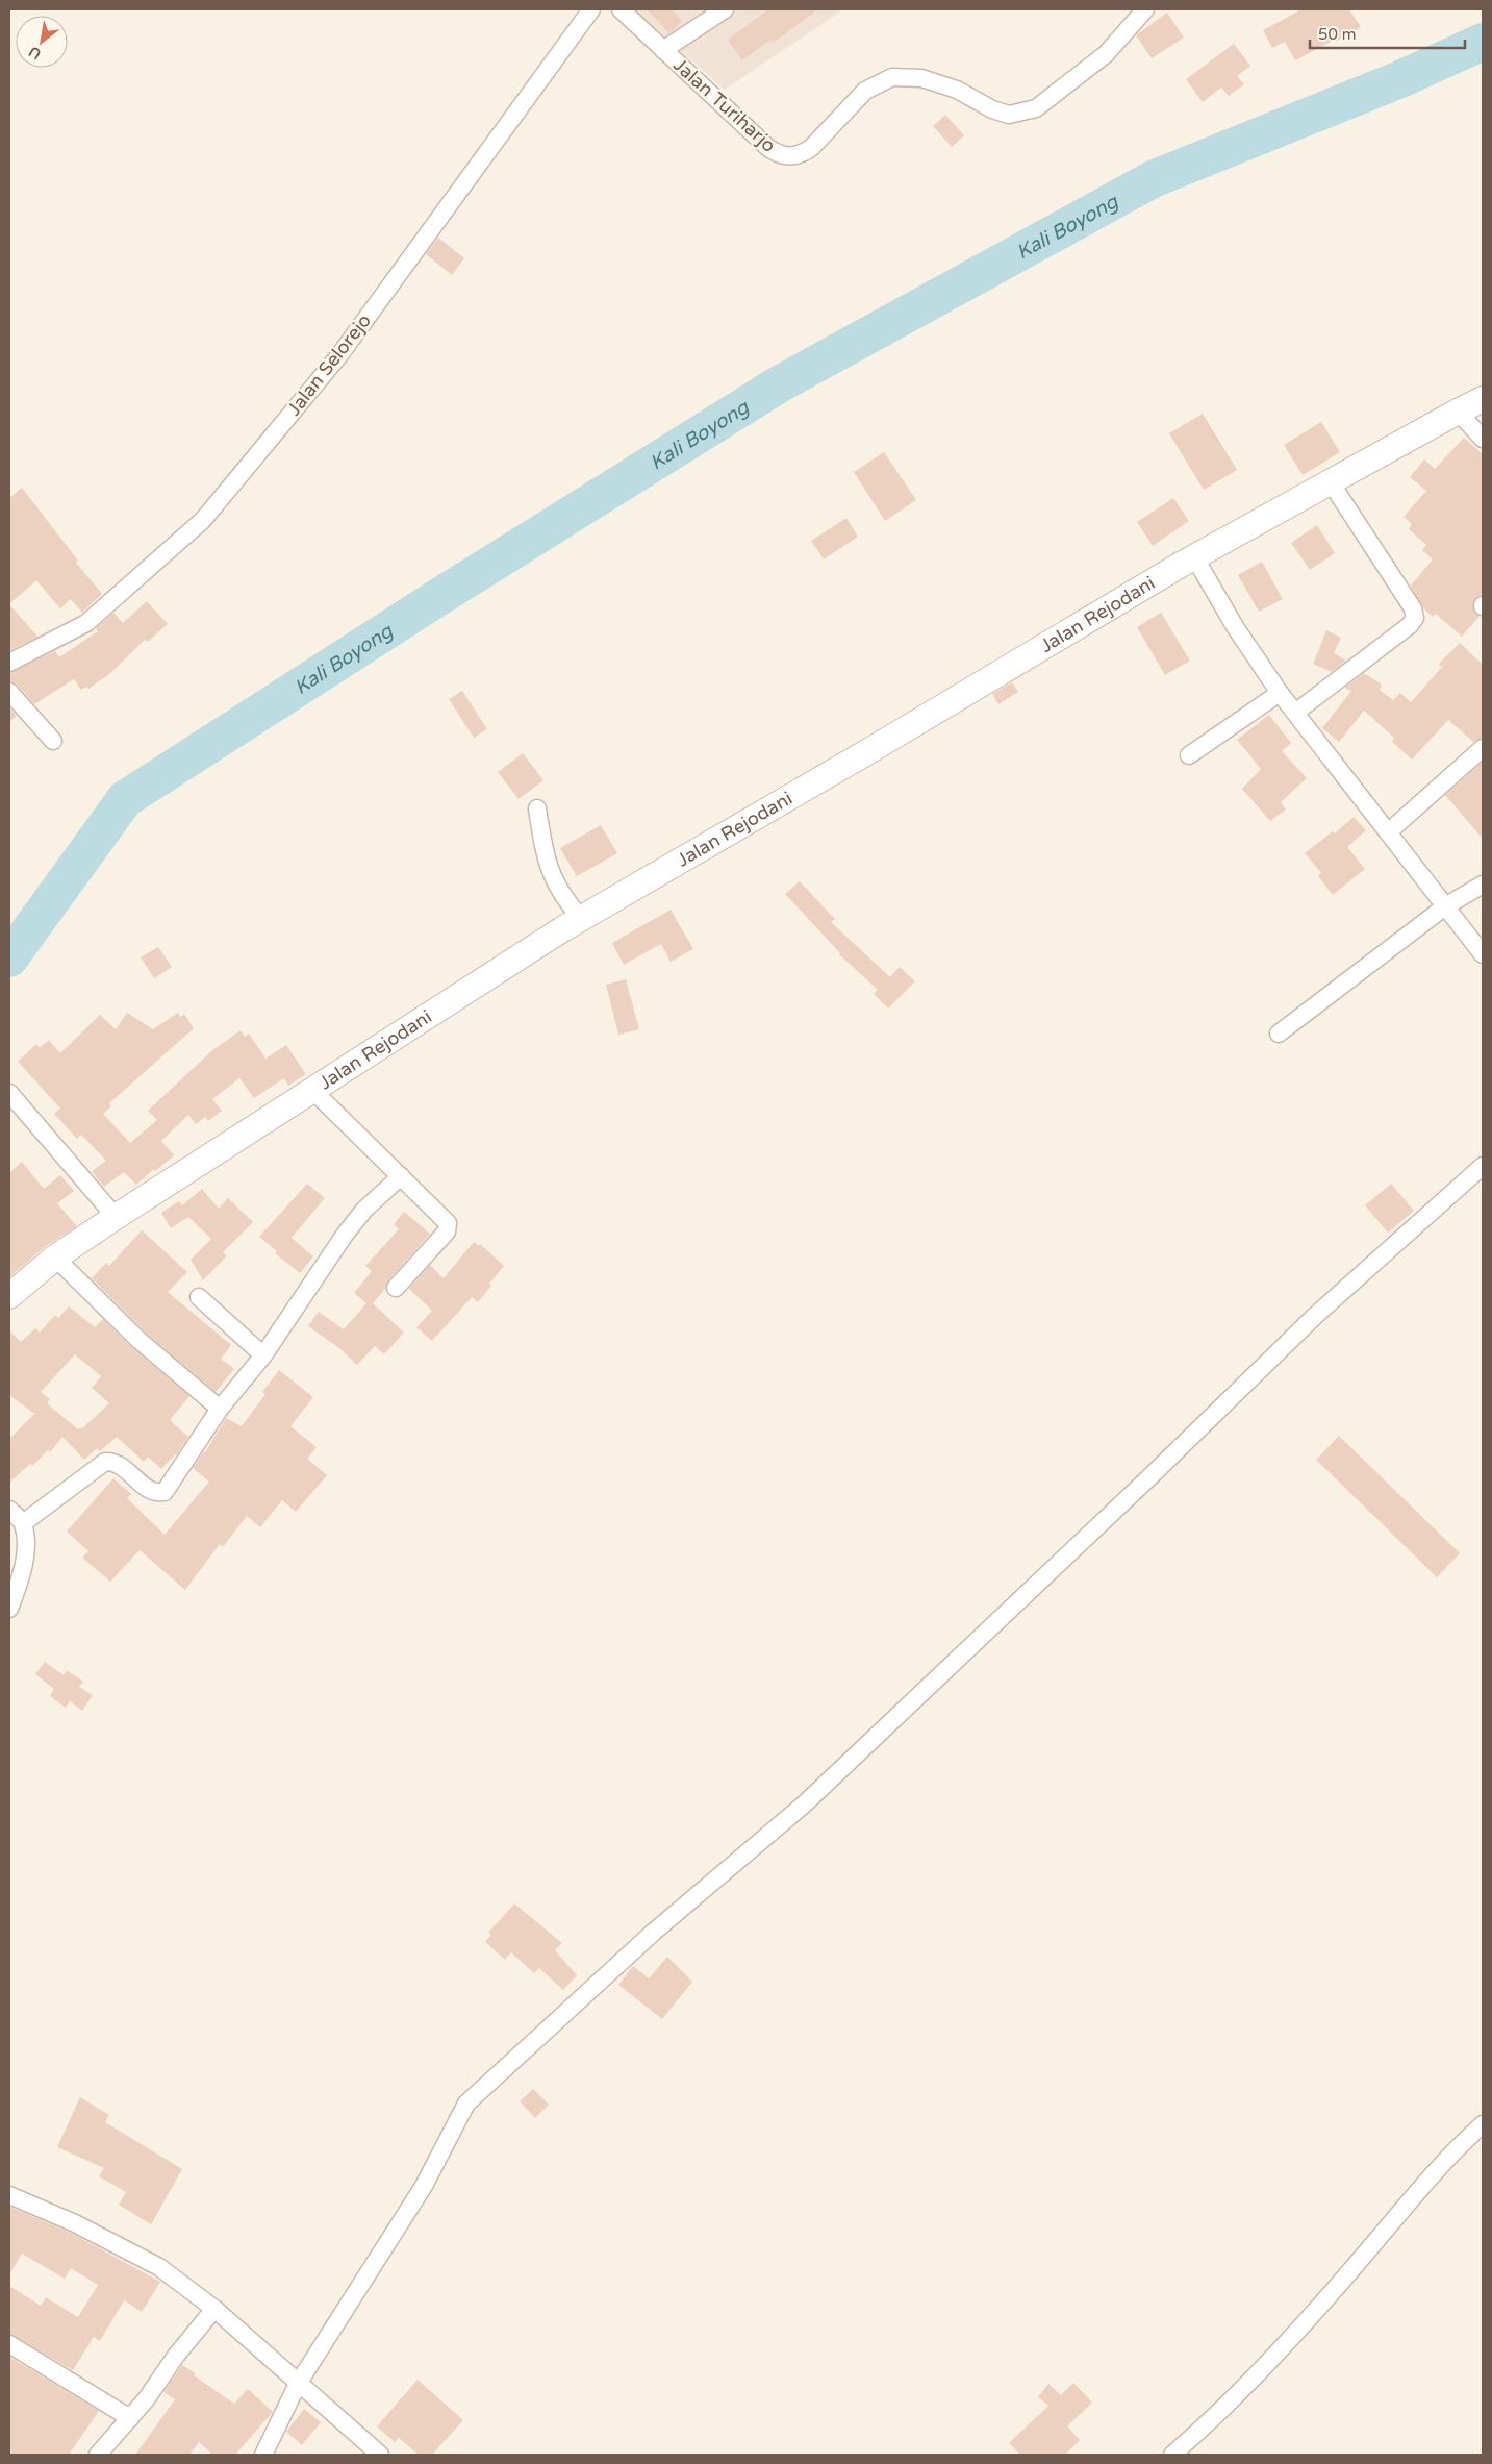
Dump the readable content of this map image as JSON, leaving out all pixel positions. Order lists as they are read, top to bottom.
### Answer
{
  "streets": {
    "main road": ["Jalan Rejodani"],
    "street": ["Jalan Turiharjo", "Jalan Selorejo"]
  },
  "water": ["Kali Boyong"],
  "scale_bar": "50 m",
  "north": "bottom left"
}
